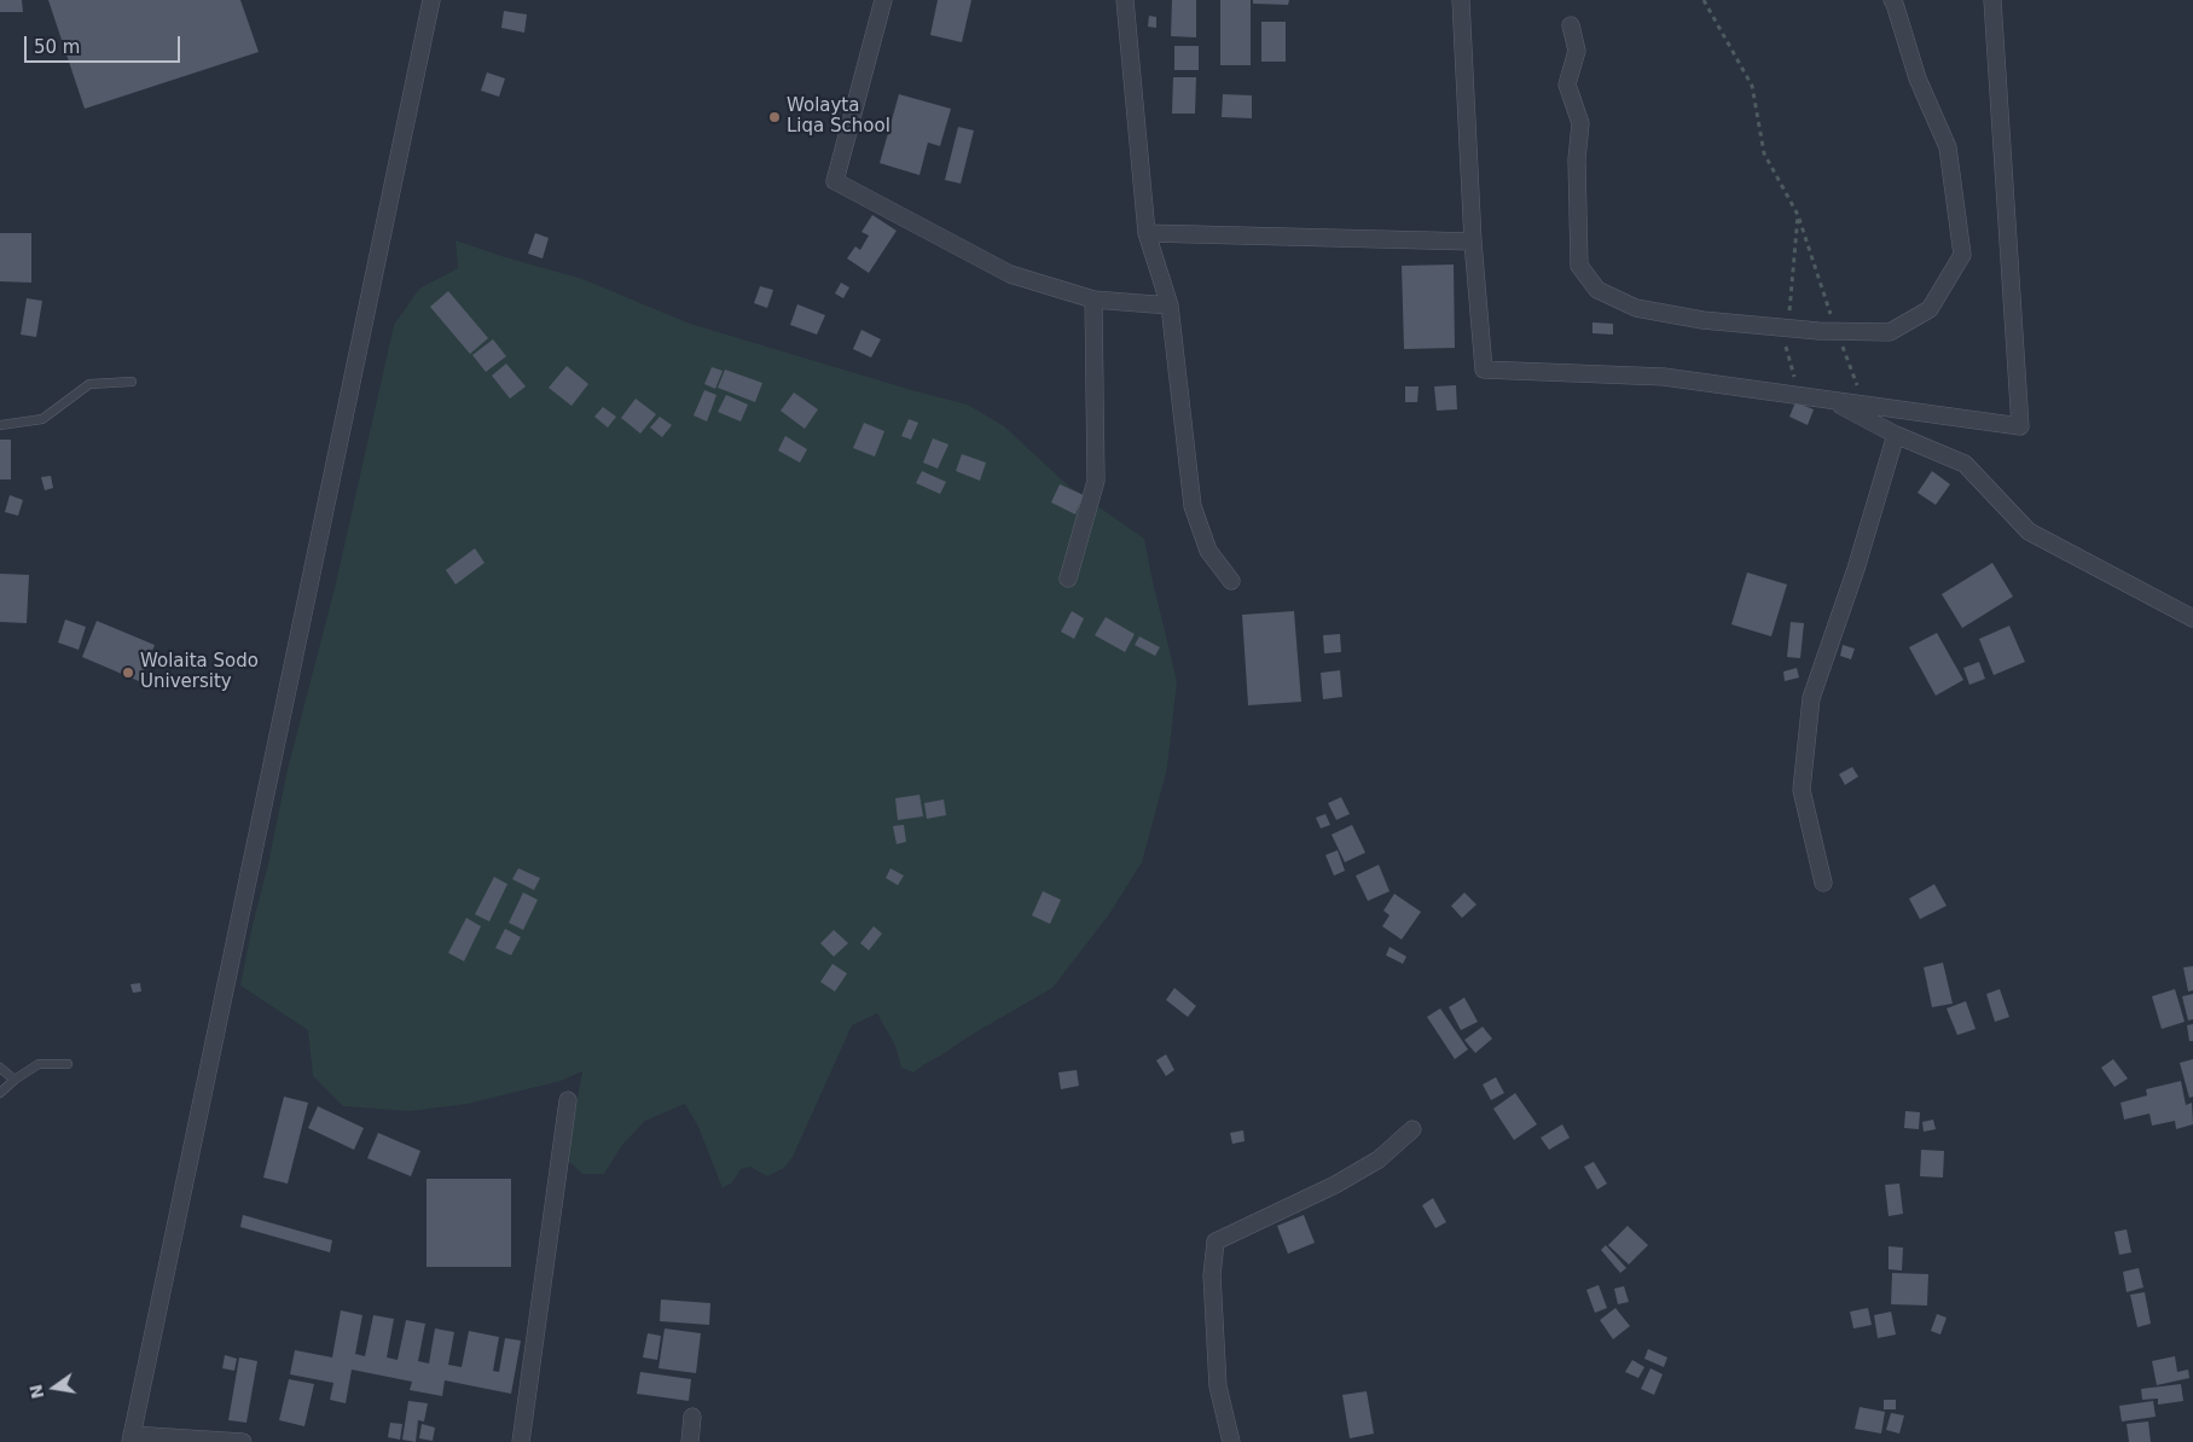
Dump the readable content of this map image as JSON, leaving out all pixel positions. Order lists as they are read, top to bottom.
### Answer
{
  "places": ["Wolayta Liqa School", "Wolaita Sodo University"],
  "scale_bar": "50 m",
  "north": "left"
}
